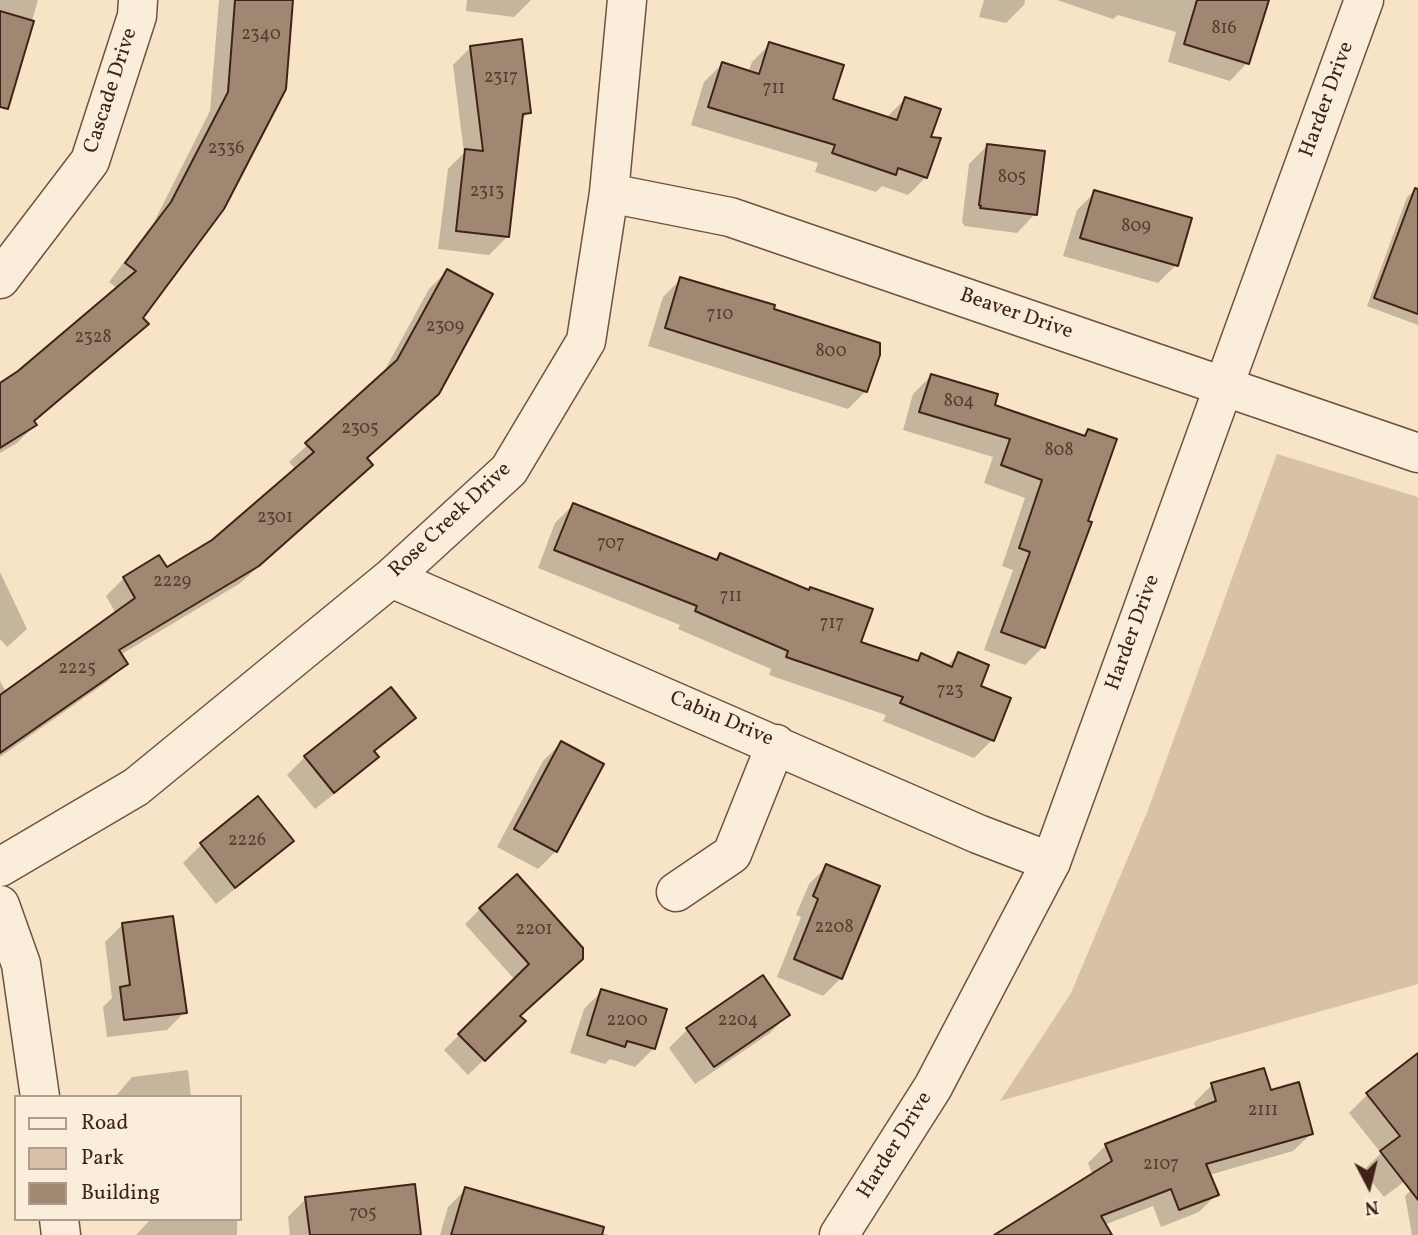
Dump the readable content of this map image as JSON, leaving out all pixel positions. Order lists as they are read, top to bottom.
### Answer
{
  "streets": {
    "street": [
      "Cascade Drive",
      "Harder Drive",
      "Beaver Drive",
      "Rose Creek Drive",
      "Cabin Drive"
    ]
  },
  "crossings": [
    ["Harder Drive", "Beaver Drive"],
    ["Harder Drive", "Cabin Drive"],
    ["Beaver Drive", "Rose Creek Drive"],
    ["Rose Creek Drive", "Cabin Drive"]
  ],
  "house_numbers": [
    "816",
    "2340",
    "2317",
    "711",
    "2336",
    "805",
    "2313",
    "809",
    "710",
    "2309",
    "2328",
    "800",
    "804",
    "2305",
    "808",
    "2301",
    "707",
    "2229",
    "711",
    "717",
    "2225",
    "723",
    "2226",
    "2208",
    "2201",
    "2200",
    "2204",
    "2111",
    "2107",
    "705"
  ],
  "legend": ["Road", "Park", "Building"],
  "north": "bottom"
}
